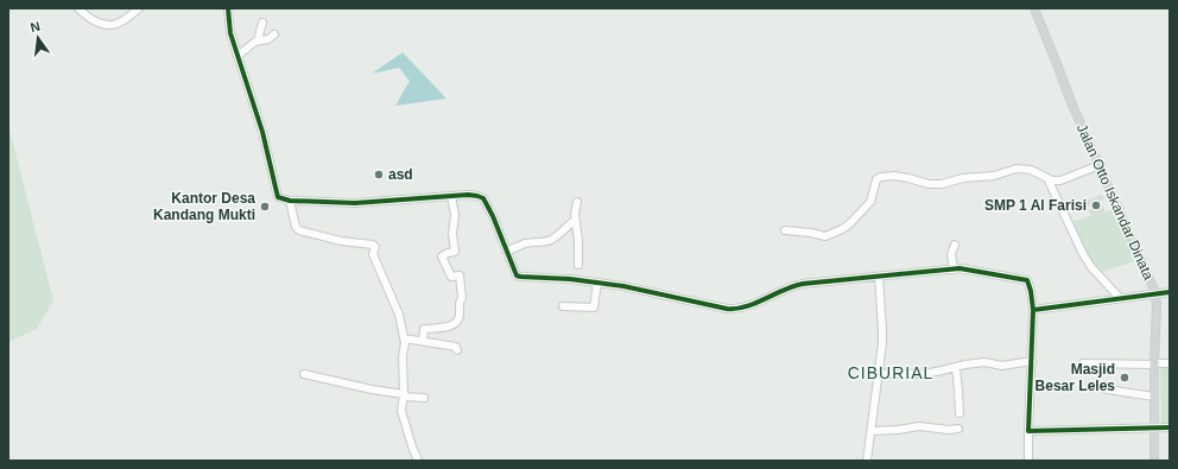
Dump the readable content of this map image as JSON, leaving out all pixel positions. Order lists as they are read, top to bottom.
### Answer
{
  "streets": {
    "main road": ["Jalan Otto Iskandar Dinata"]
  },
  "districts": ["CIBURIAL"],
  "places": [
    "asd",
    "SMP 1 Al Farisi",
    "Kantor Desa Kandang Mukti",
    "Masjid Besar Leles"
  ],
  "north": "top"
}
